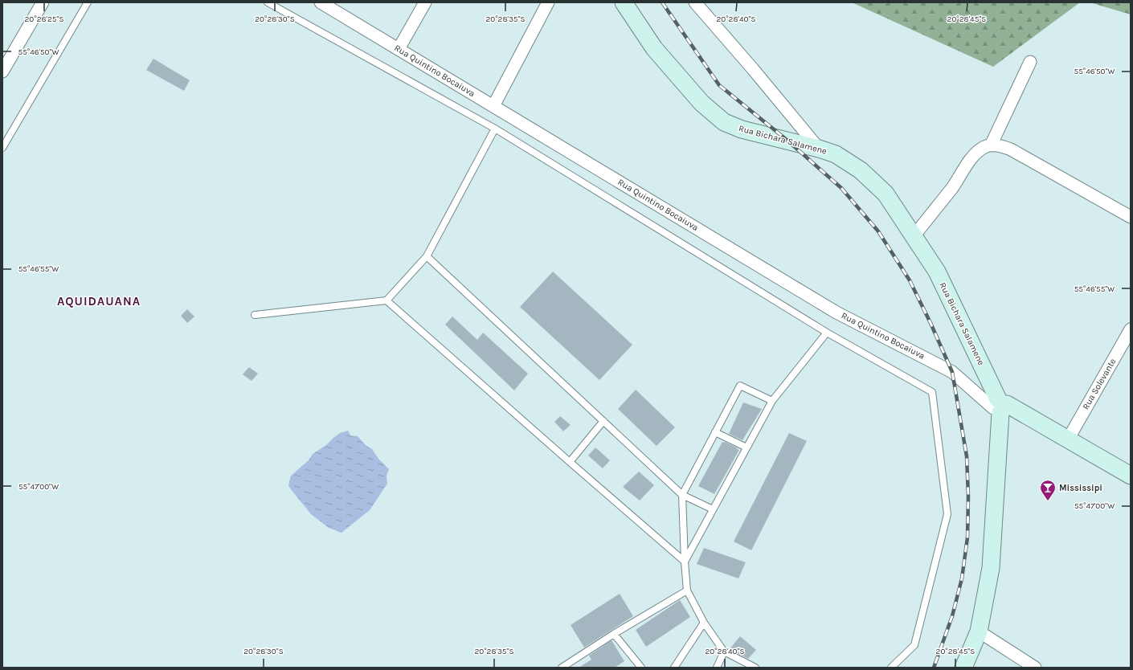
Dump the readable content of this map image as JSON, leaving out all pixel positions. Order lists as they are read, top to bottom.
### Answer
{
  "streets": {
    "main road": ["Rua Quintino Bocaiuva", "Rua Bichara Salamene"],
    "street": ["Rua Solevante"]
  },
  "crossings": [
    ["Rua Quintino Bocaiuva", "Rua Bichara Salamene"],
    ["Rua Quintino Bocaiuva", "Rua Solevante"]
  ],
  "districts": ["AQUIDAUANA"],
  "places": {
    "bar": ["Mississipi"]
  },
  "coordinates": [
    "20°28'25\"S",
    "20°28'30\"S",
    "20°28'35\"S",
    "20°28'40\"S",
    "20°28'45\"S",
    "55°46'50\"W",
    "55°46'55\"W",
    "55°47'00\"W"
  ]
}
